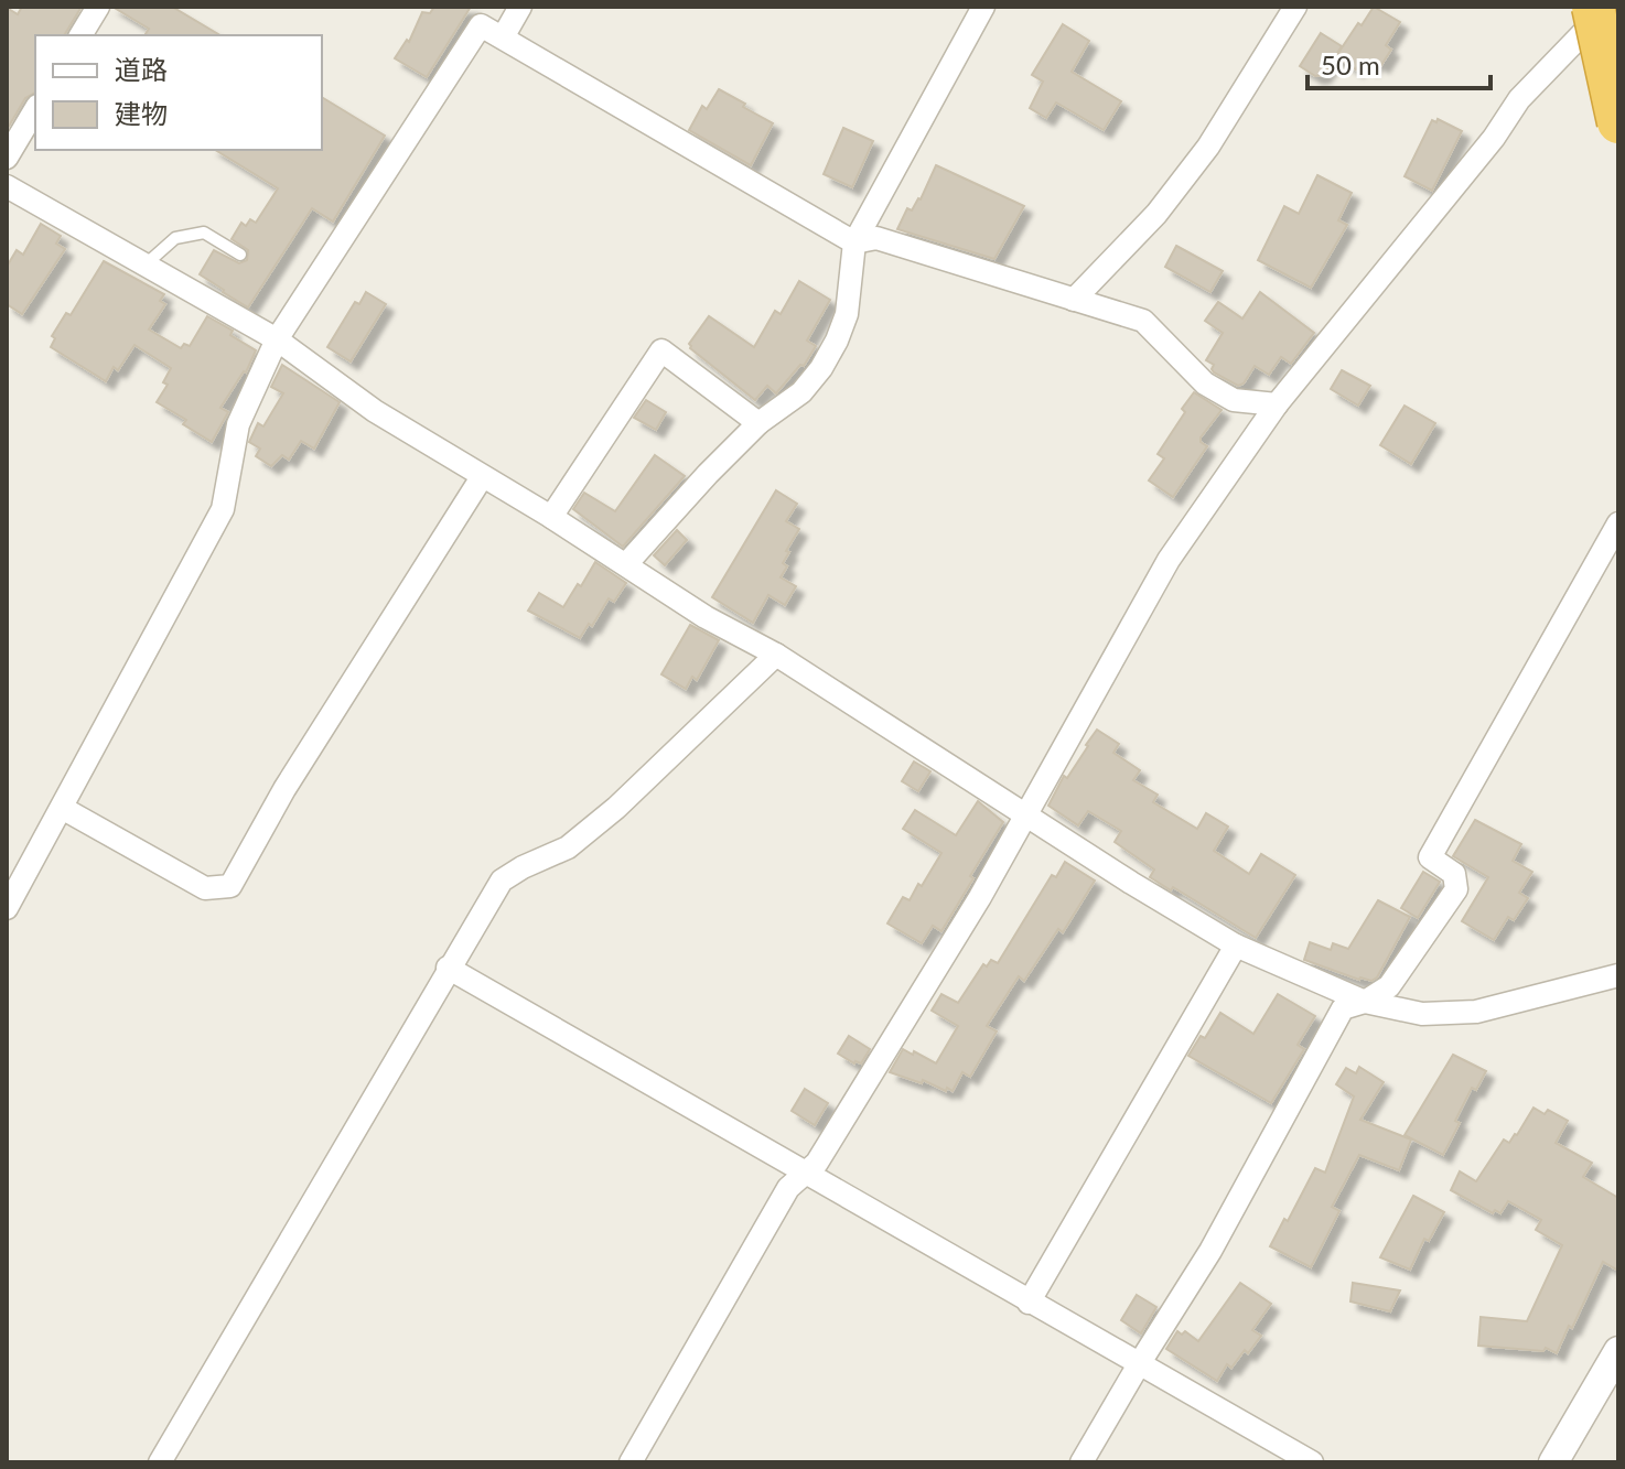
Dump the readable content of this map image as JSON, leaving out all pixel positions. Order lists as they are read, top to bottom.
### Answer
{
  "legend": ["道路", "建物"],
  "scale_bar": "50 m"
}
